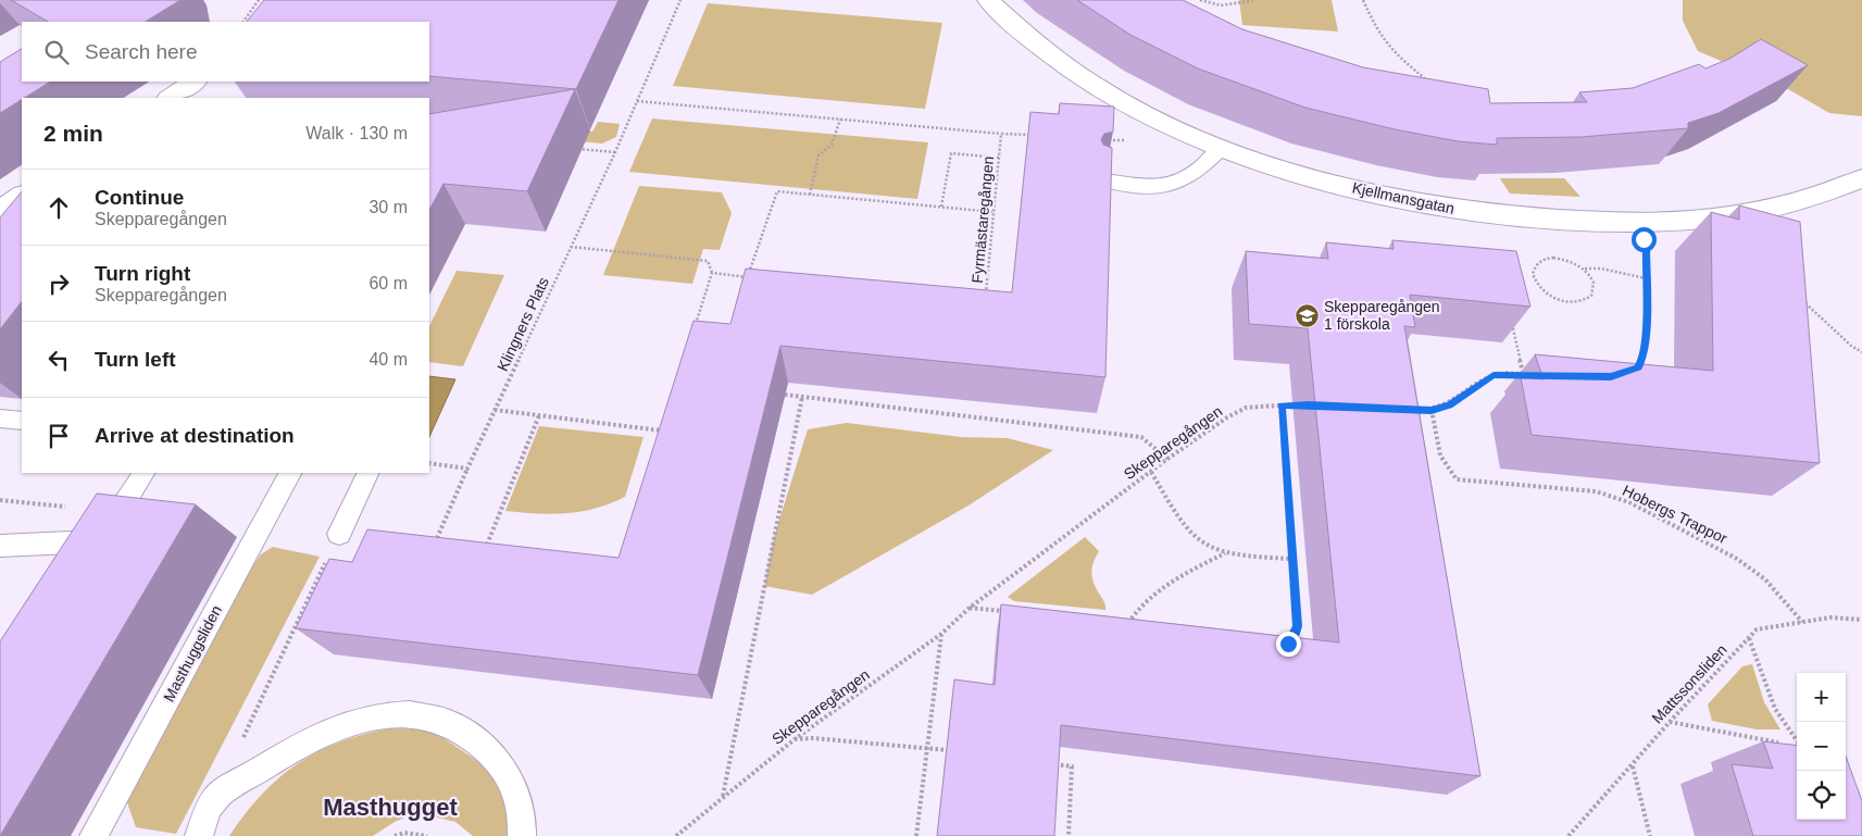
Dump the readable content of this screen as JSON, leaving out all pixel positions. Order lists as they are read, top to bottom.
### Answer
{
  "streets": {
    "street": ["Kjellmansgatan"],
    "lane": ["Masthuggsliden"],
    "path": [
      "Fyrmästaregången",
      "Klingners Plats",
      "Skepparegången",
      "Hobergs Trappor",
      "Mattssonsliden"
    ]
  },
  "crossings": [
    ["Hobergs Trappor", "Mattssonsliden"]
  ],
  "districts": ["Masthugget"],
  "places": {
    "school or university": ["Skepparegången 1 förskola"]
  },
  "page": {
    "search": "Search here",
    "heading": ["2 min", "Walk · 130 m"],
    "list": [
      ["Continue", "Skepparegången", "30 m"],
      ["Turn right", "Skepparegången", "60 m"],
      ["Turn left", "40 m"],
      "Arrive at destination"
    ],
    "map_buttons": ["+", "−"]
  }
}
